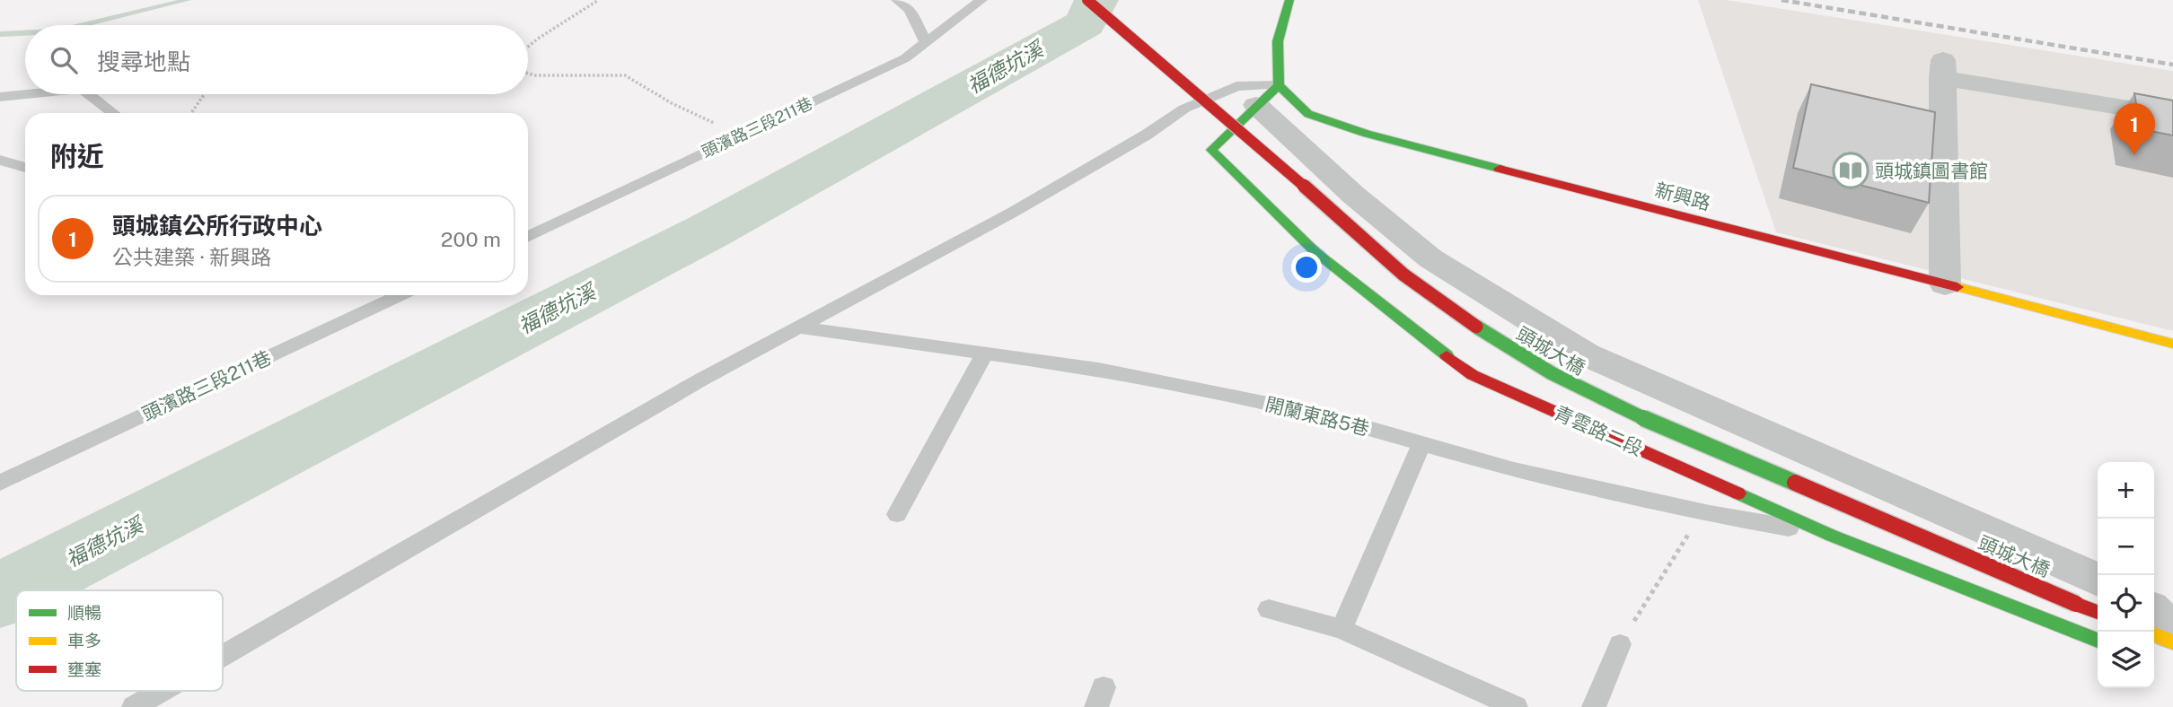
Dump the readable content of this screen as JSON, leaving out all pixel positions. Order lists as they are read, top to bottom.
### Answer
{
  "streets": {
    "street": ["新興路", "頭城大橋", "青雲路二段"],
    "lane": ["頭濱路三段211巷", "開蘭東路5巷"]
  },
  "crossings": [
    ["新興路", "青雲路二段"],
    ["開蘭東路5巷", "青雲路二段"]
  ],
  "water": ["福德坑溪"],
  "places": {
    "library": ["頭城鎮圖書館"]
  },
  "legend": ["順暢", "車多", "壅塞"],
  "page": {
    "search": "搜尋地點",
    "pins": "1",
    "heading": "附近",
    "list": [
      {
        "mark": "1",
        "name": "頭城鎮公所行政中心",
        "note": "公共建築 · 新興路",
        "value": "200 m"
      }
    ],
    "map_buttons": ["+", "−"]
  }
}
